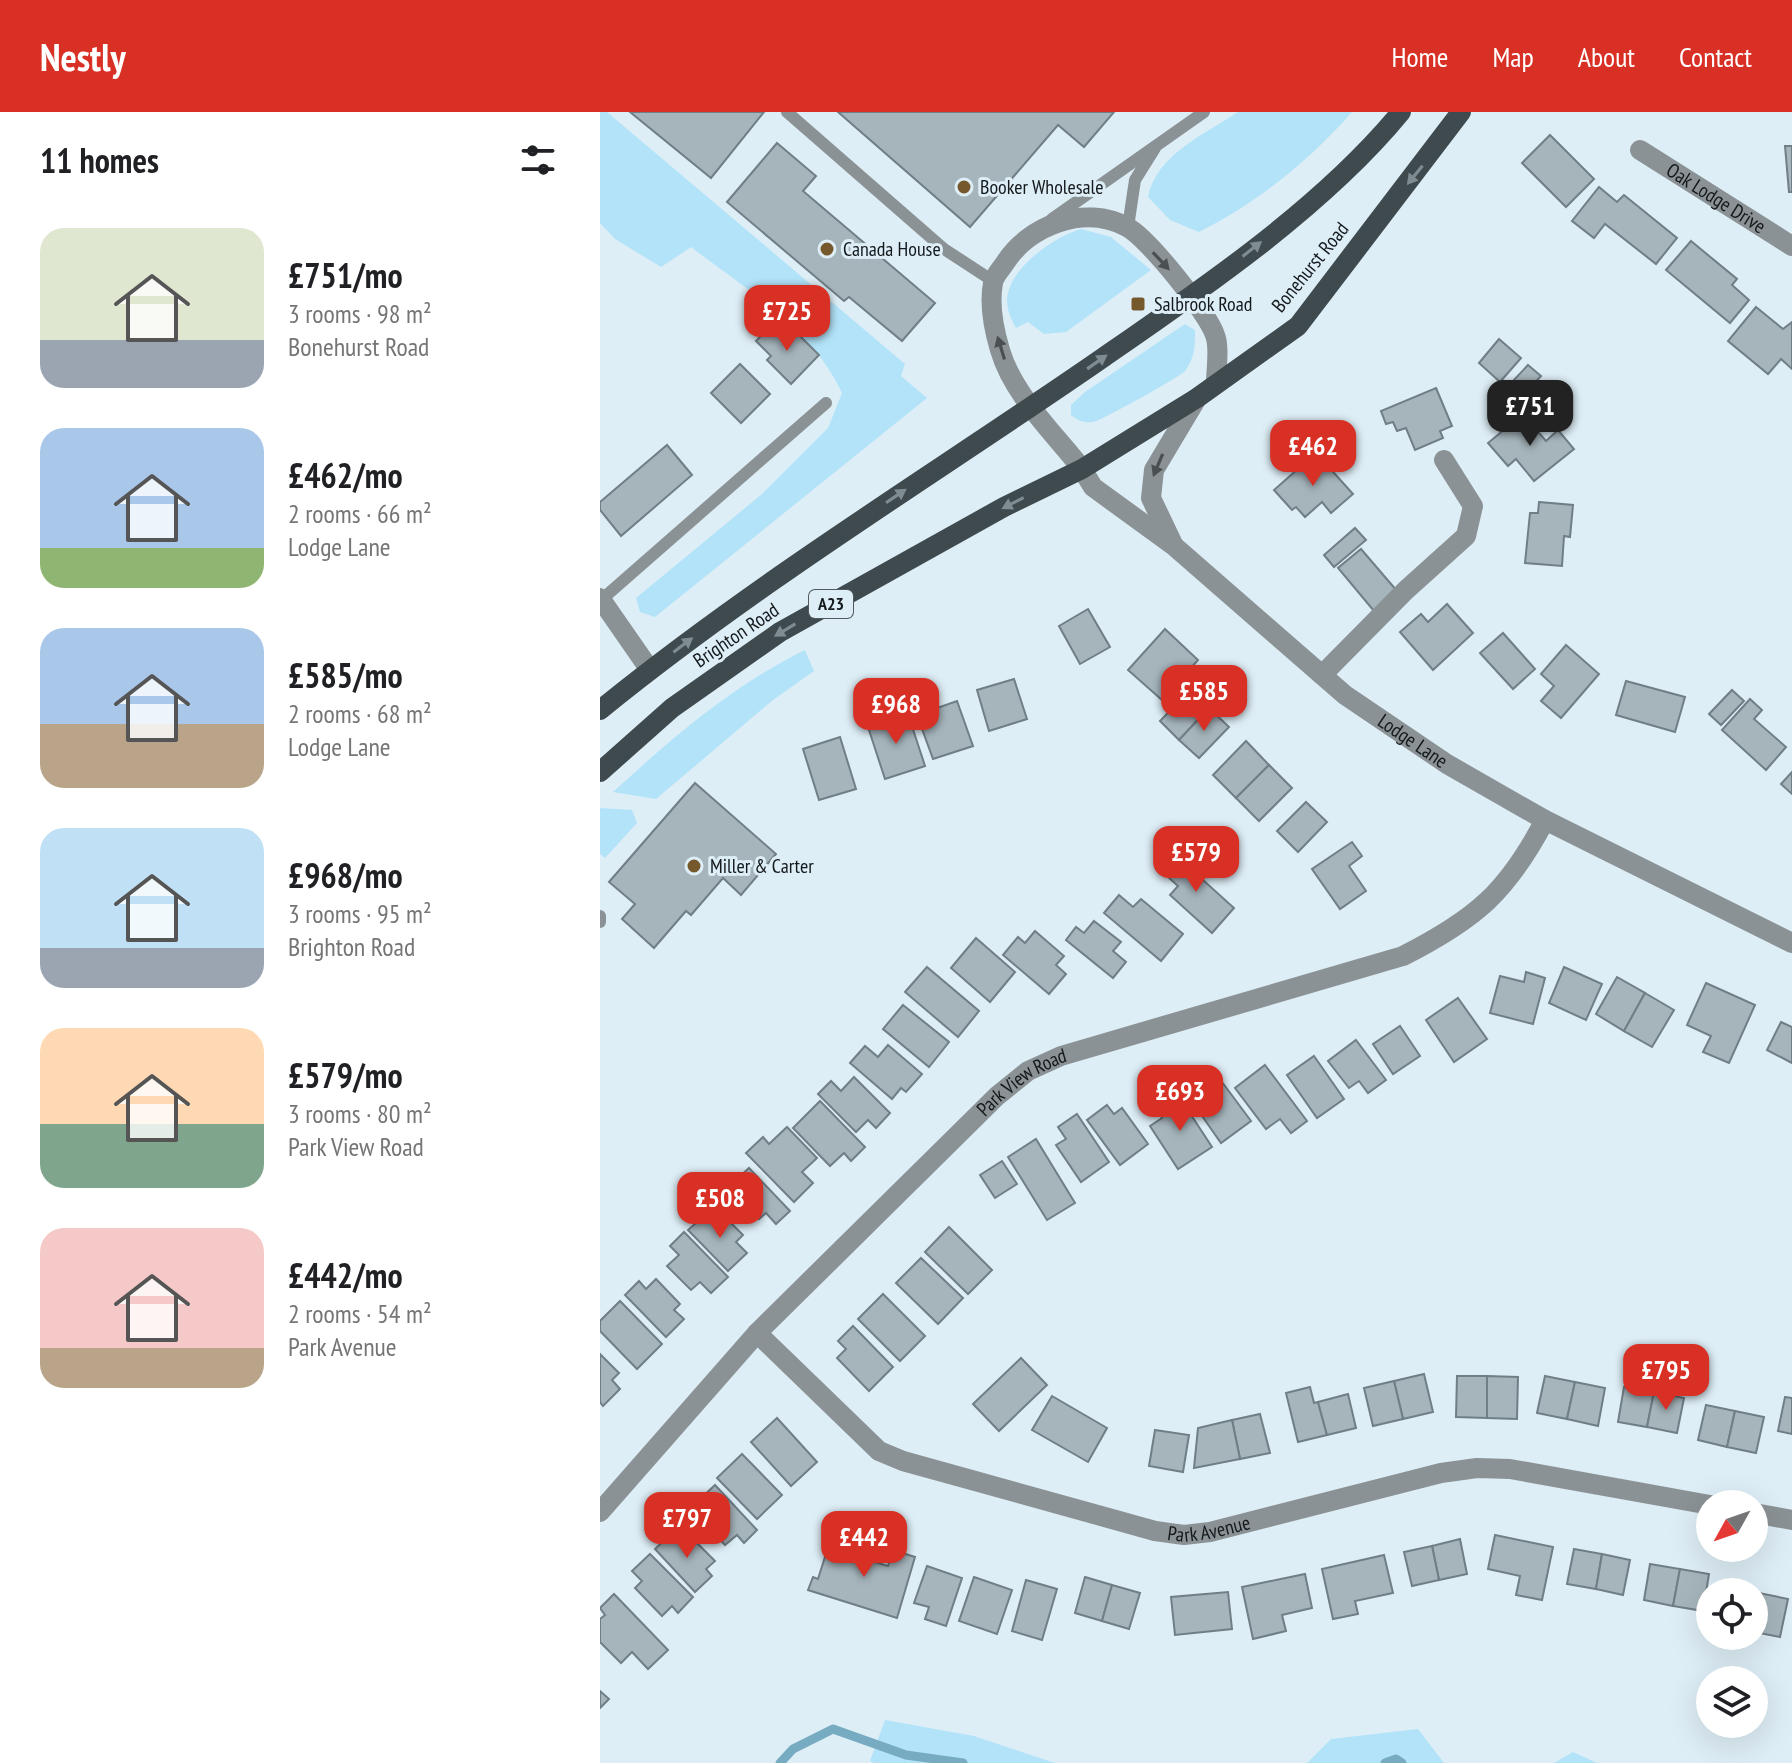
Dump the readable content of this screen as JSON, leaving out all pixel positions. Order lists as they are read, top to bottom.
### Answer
{
  "streets": {
    "main road": ["Bonehurst Road", "A23", "Brighton Road"],
    "street": [
      "Oak Lodge Drive",
      "Lodge Lane",
      "Park View Road",
      "Park Avenue"
    ]
  },
  "crossings": [
    ["Bonehurst Road", "Brighton Road"],
    ["Bonehurst Road", "Lodge Lane"],
    ["Brighton Road", "Lodge Lane"],
    ["Lodge Lane", "Park View Road"],
    ["Park View Road", "Park Avenue"]
  ],
  "places": {
    "other": ["Booker Wholesale", "Canada House", "Miller & Carter"],
    "transit": ["Salbrook Road"]
  },
  "north": "bottom left",
  "page": {
    "header": "Nestly",
    "nav": [
      "Home",
      "Map",
      "About",
      "Contact"
    ],
    "heading": "11 homes",
    "list": [
      {
        "name": "£751/mo",
        "note": "3 rooms · 98 m² · Bonehurst Road"
      },
      {
        "name": "£462/mo",
        "note": "2 rooms · 66 m² · Lodge Lane"
      },
      {
        "name": "£585/mo",
        "note": "2 rooms · 68 m² · Lodge Lane"
      },
      {
        "name": "£968/mo",
        "note": "3 rooms · 95 m² · Brighton Road"
      },
      {
        "name": "£579/mo",
        "note": "3 rooms · 80 m² · Park View Road"
      },
      {
        "name": "£442/mo",
        "note": "2 rooms · 54 m² · Park Avenue"
      }
    ],
    "price": [
      "£725",
      "£751",
      "£462",
      "£585",
      "£968",
      "£579",
      "£693",
      "£508",
      "£795",
      "£797",
      "£442"
    ]
  }
}
